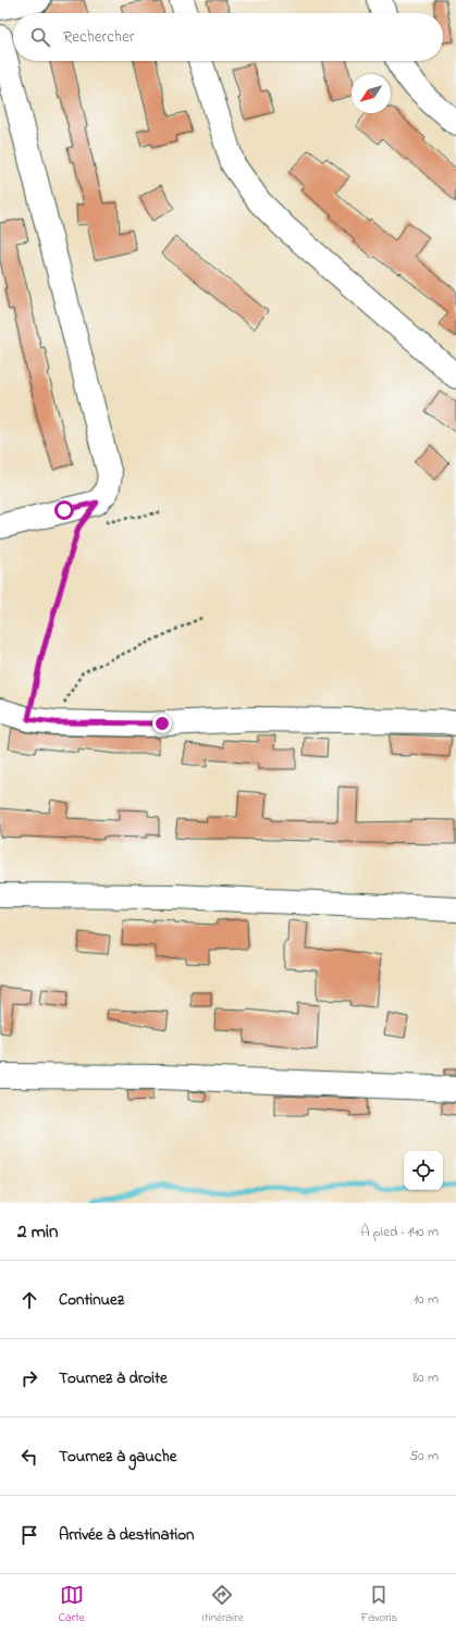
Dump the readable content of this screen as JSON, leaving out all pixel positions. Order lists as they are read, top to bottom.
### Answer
{
  "north": "bottom left",
  "page": {
    "search": "Rechercher",
    "heading": ["2 min", "À pied · 140 m"],
    "list": [
      ["Continuez", "10 m"],
      ["Tournez à droite", "80 m"],
      ["Tournez à gauche", "50 m"],
      "Arrivée à destination"
    ],
    "nav": ["Carte", "Itinéraire", "Favoris"]
  }
}
